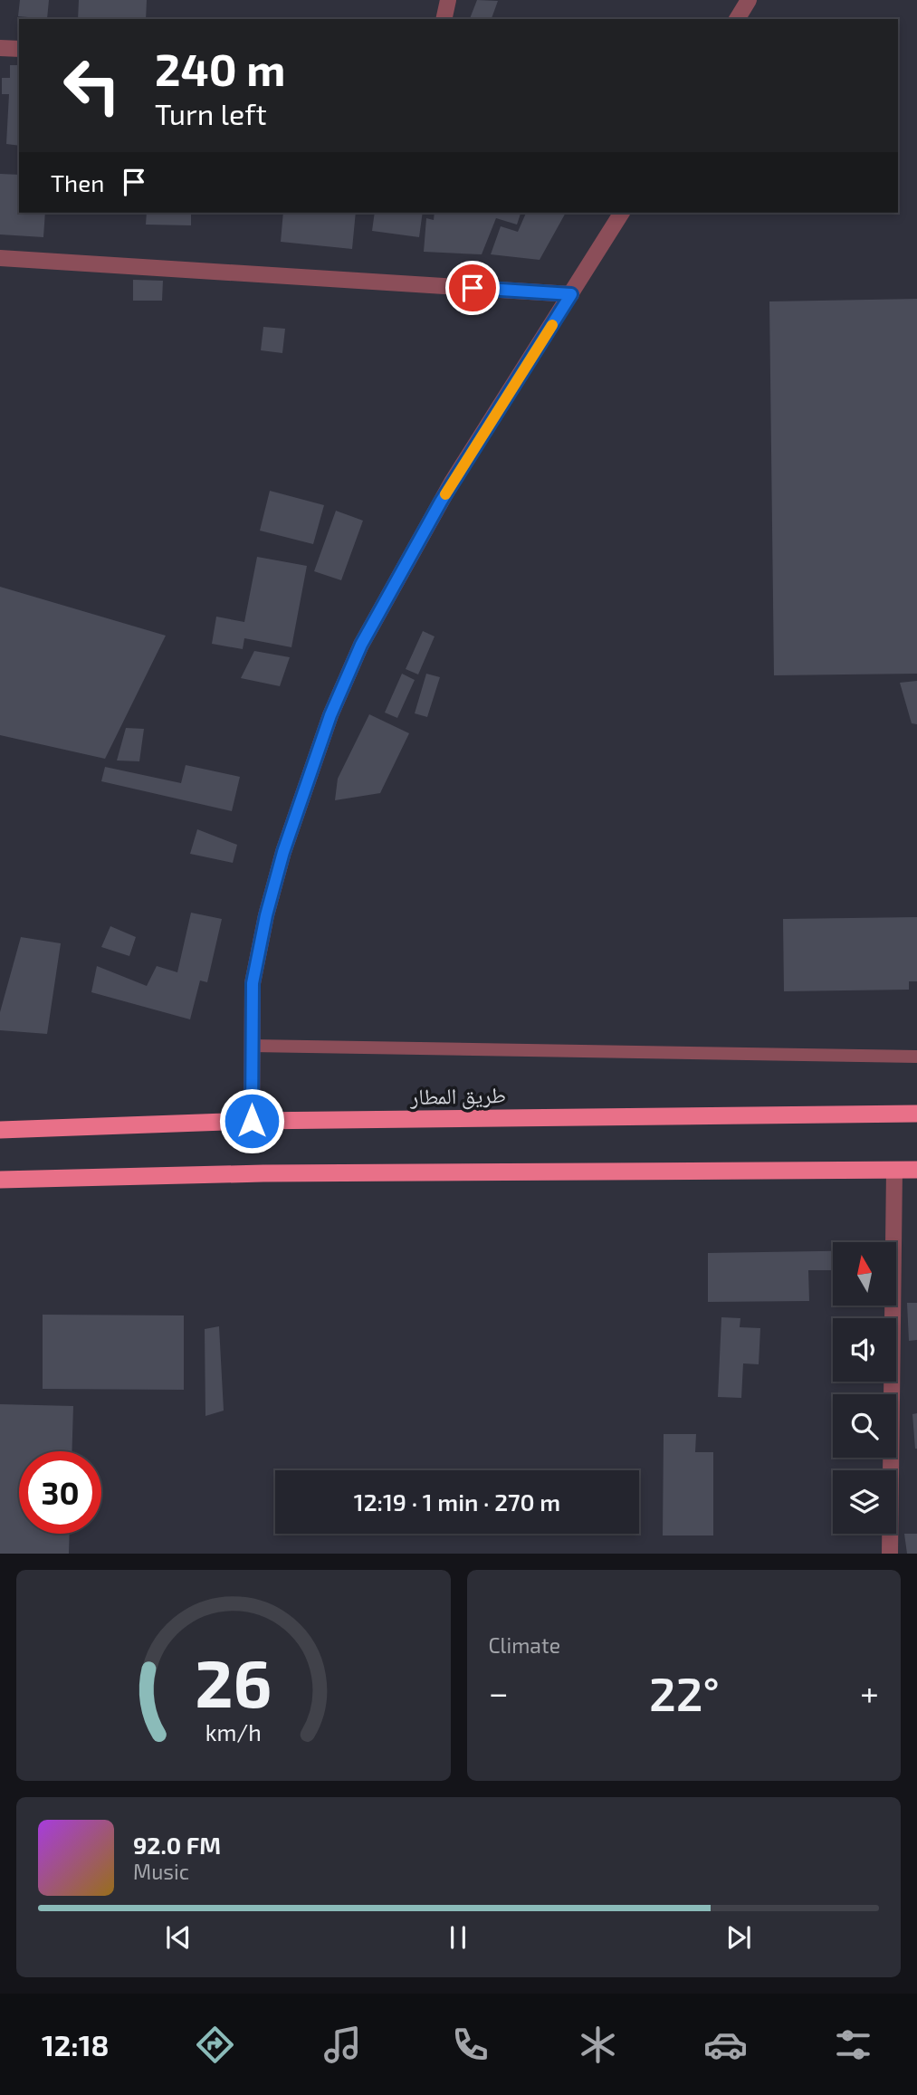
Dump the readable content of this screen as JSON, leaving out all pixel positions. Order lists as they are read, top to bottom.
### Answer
{
  "streets": {
    "highway": ["طريق المطار"]
  },
  "north": "top",
  "page": {
    "turn": ["240 m", "Turn left"],
    "then": "Then",
    "limit": "30",
    "trip": "12:19 · 1 min · 270 m",
    "tile": "Climate",
    "heat": ["−", "22°", "+"],
    "song": ["92.0 FM", "Music"],
    "tabs": "12:18",
    "gauge": ["26", "km/h"]
  }
}
